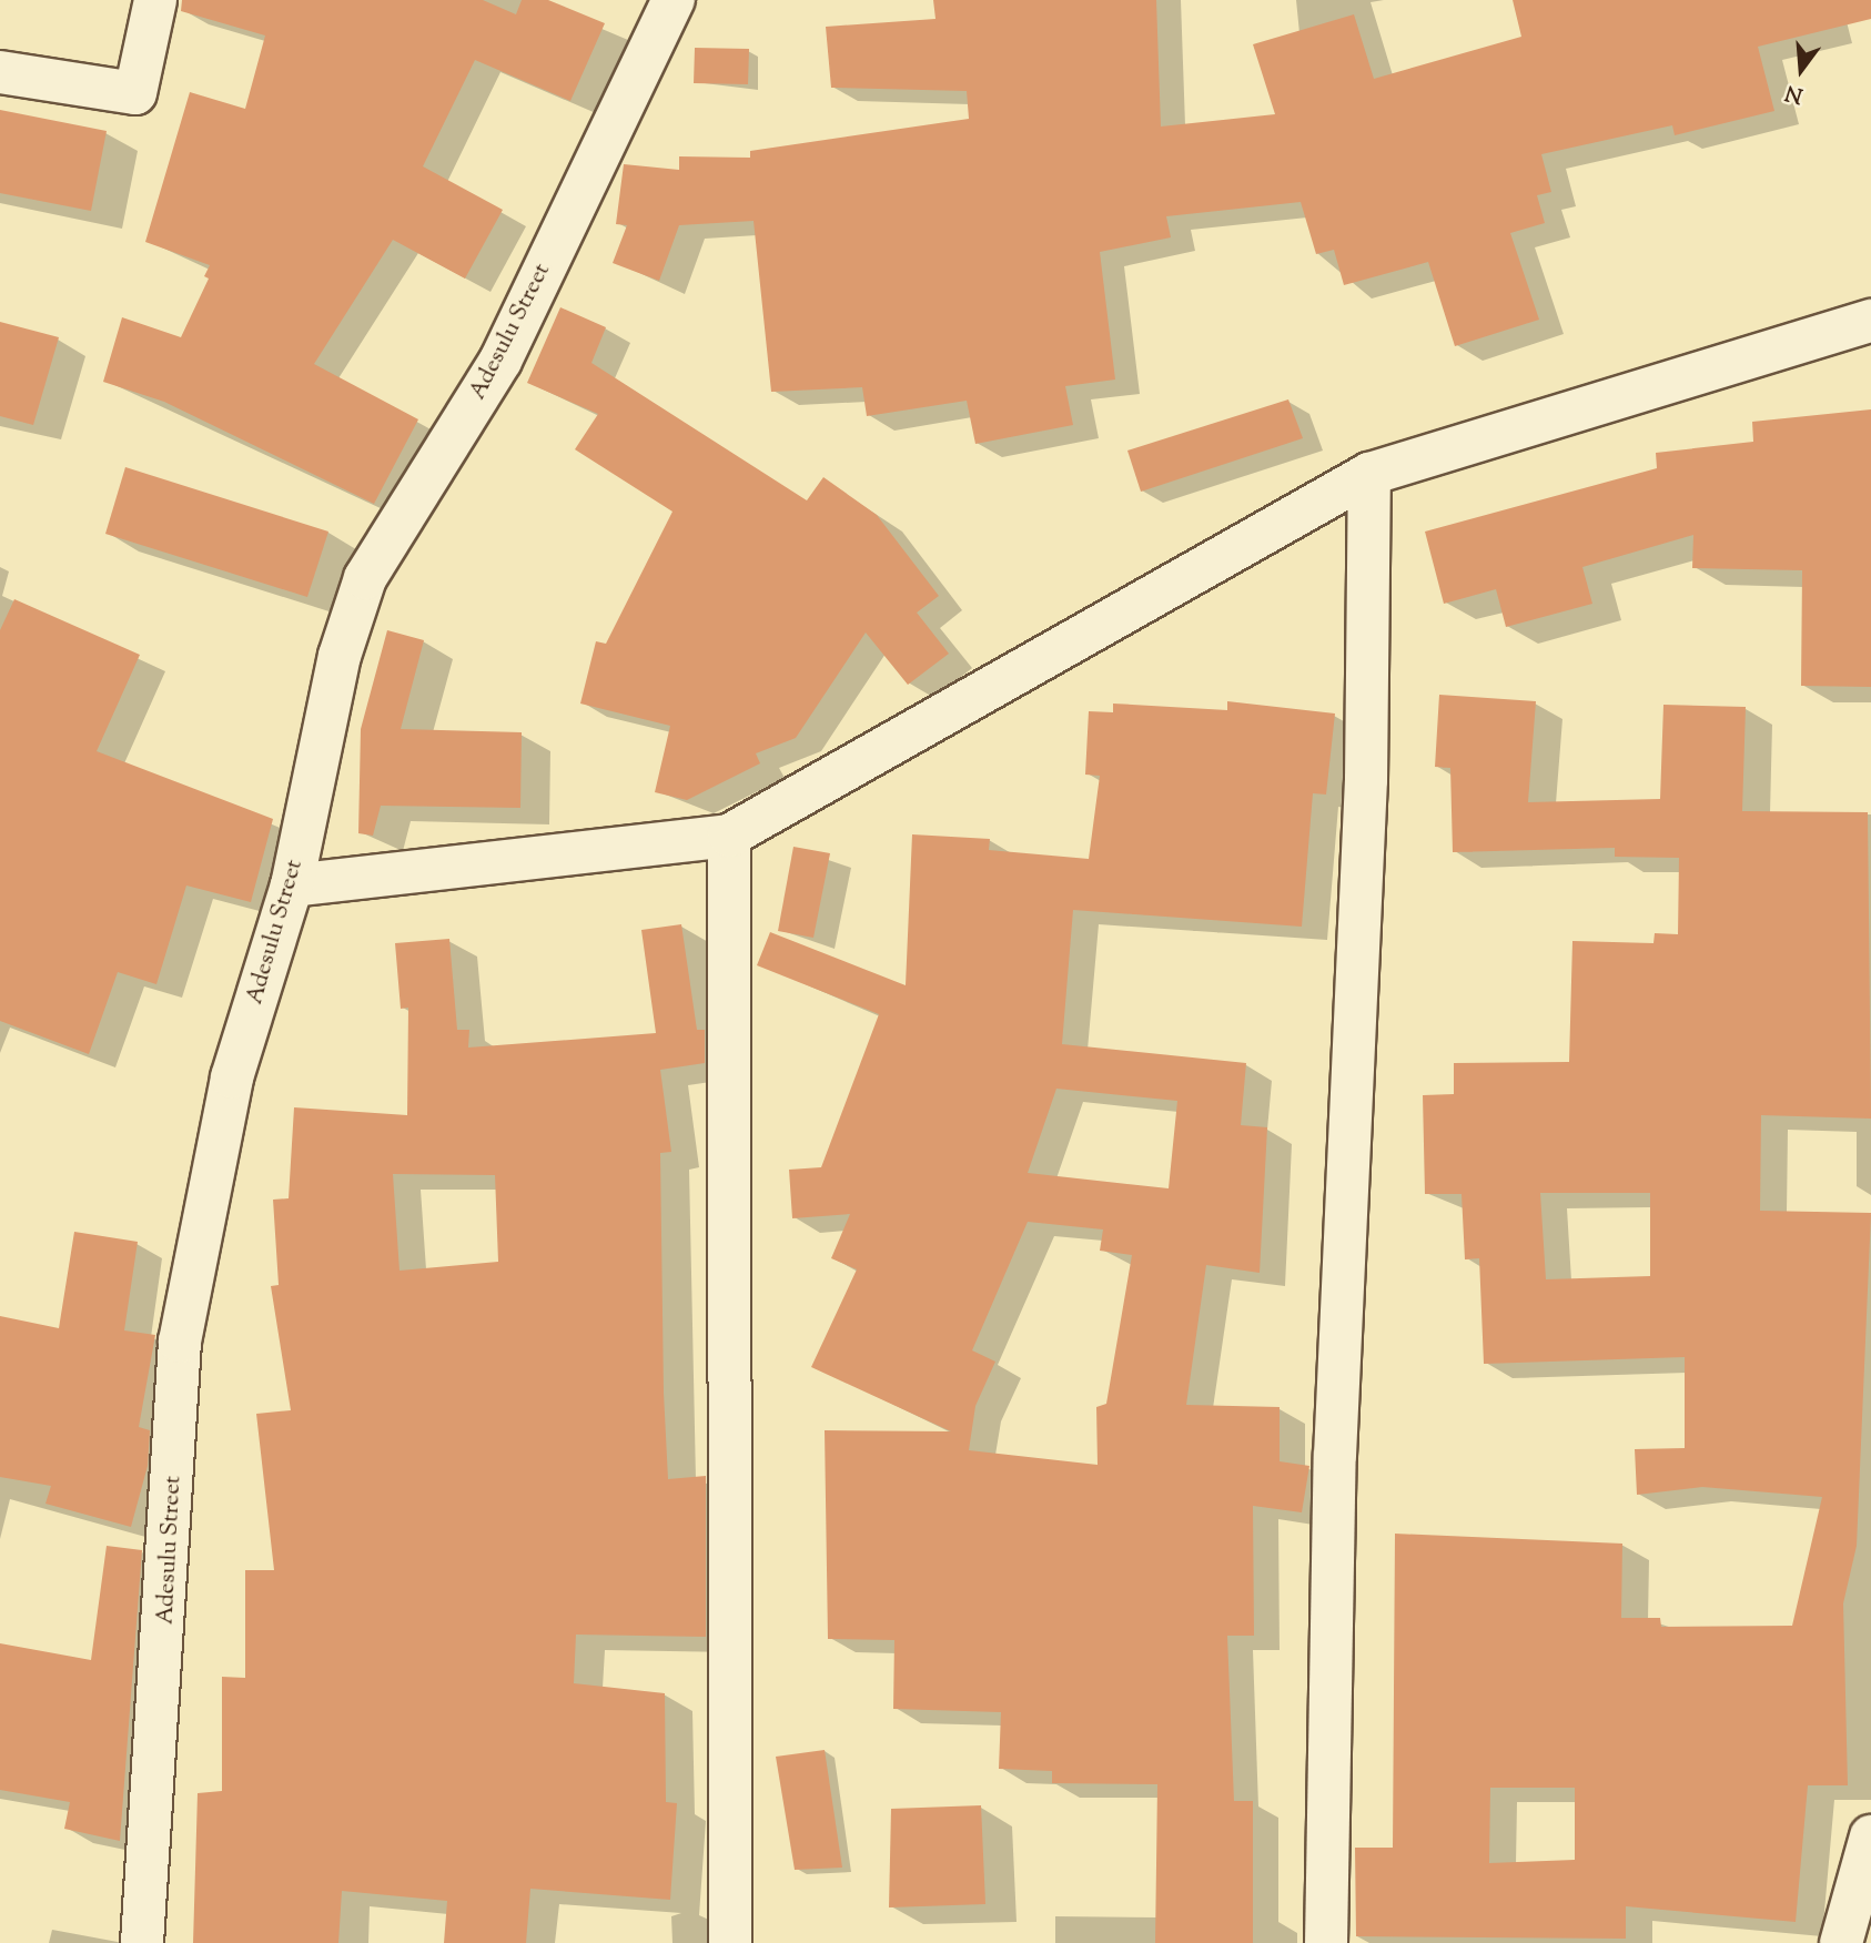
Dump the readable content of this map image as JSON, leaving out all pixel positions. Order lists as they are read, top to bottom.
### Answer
{
  "streets": {
    "street": ["Adesulu Street"]
  },
  "north": "bottom"
}
